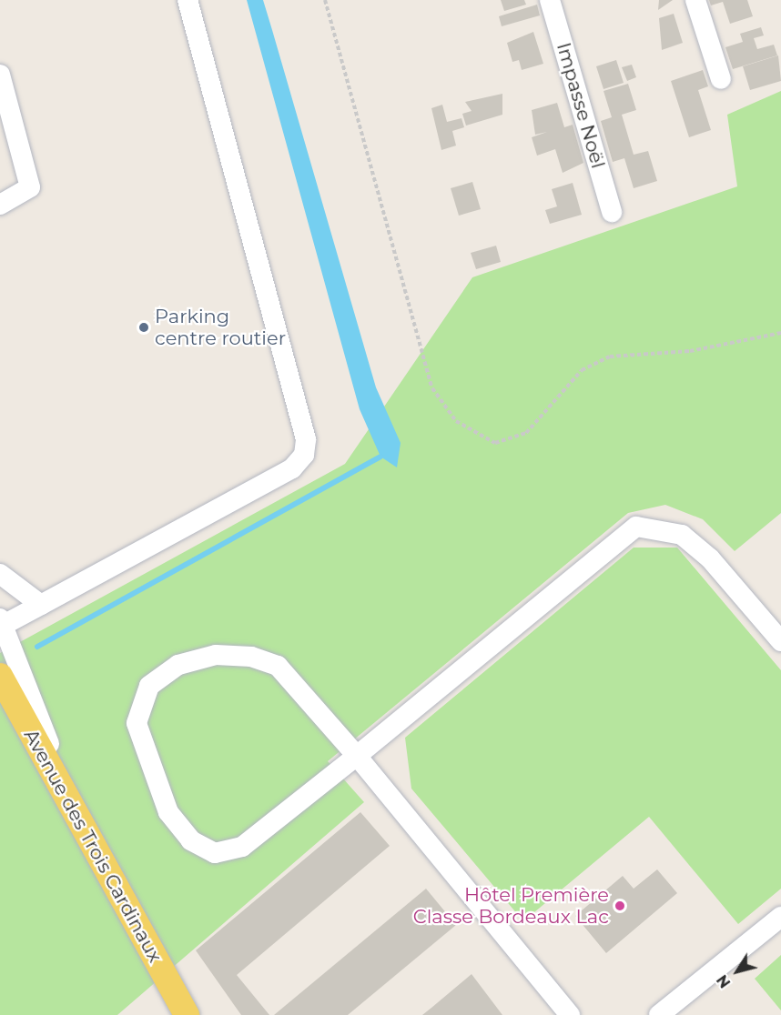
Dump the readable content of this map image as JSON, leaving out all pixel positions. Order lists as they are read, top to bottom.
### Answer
{
  "streets": {
    "main road": ["Avenue des Trois Cardinaux"],
    "street": ["Impasse Noël"]
  },
  "places": ["Parking centre routier", "Hôtel Première Classe Bordeaux Lac"],
  "north": "bottom left"
}
